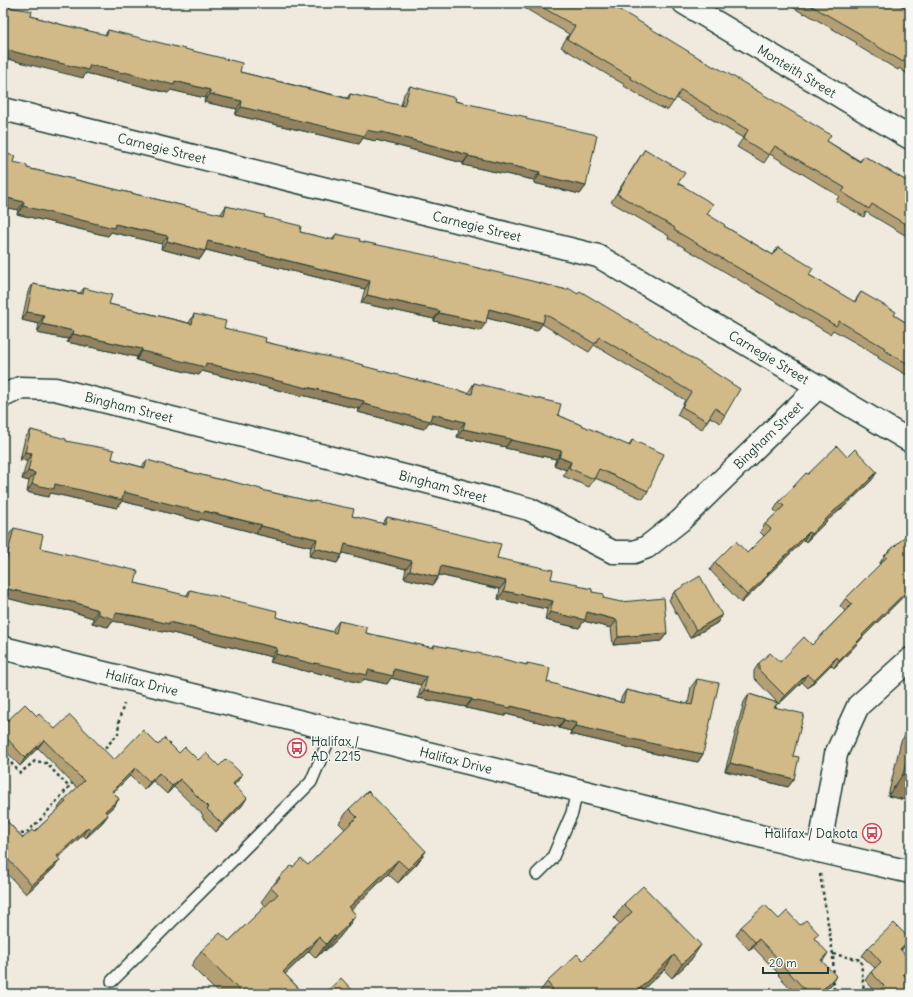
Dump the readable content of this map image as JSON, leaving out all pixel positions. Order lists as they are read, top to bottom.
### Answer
{
  "streets": {
    "street": [
      "Monteith Street",
      "Carnegie Street",
      "Bingham Street",
      "Halifax Drive"
    ]
  },
  "crossings": [
    ["Carnegie Street", "Bingham Street"]
  ],
  "places": {
    "bus stop": ["Halifax / AD. 2215", "Halifax / Dakota"]
  },
  "scale_bar": "20 m"
}
